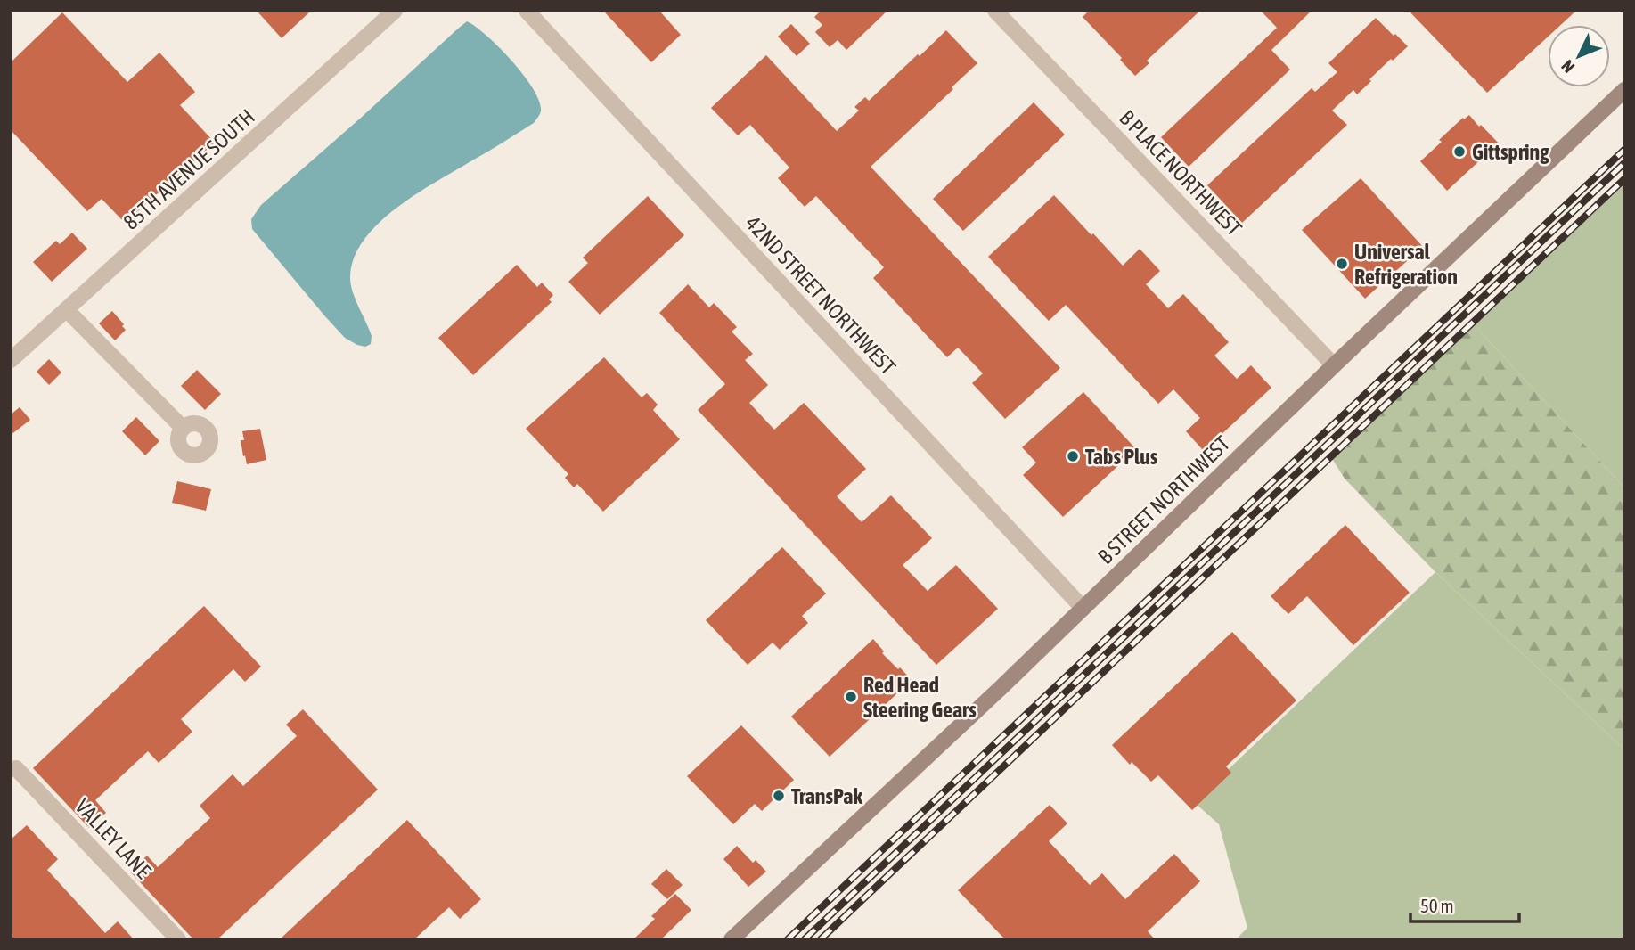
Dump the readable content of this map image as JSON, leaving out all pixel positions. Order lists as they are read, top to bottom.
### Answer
{
  "streets": {
    "street": [
      "85TH AVENUE SOUTH",
      "B PLACE NORTHWEST",
      "42ND STREET NORTHWEST",
      "B STREET NORTHWEST",
      "VALLEY LANE"
    ]
  },
  "crossings": [
    ["B PLACE NORTHWEST", "B STREET NORTHWEST"],
    ["42ND STREET NORTHWEST", "B STREET NORTHWEST"]
  ],
  "places": [
    "Gittspring",
    "Universal Refrigeration",
    "Tabs Plus",
    "Red Head Steering Gears",
    "TransPak"
  ],
  "scale_bar": "50 m",
  "north": "bottom left"
}
